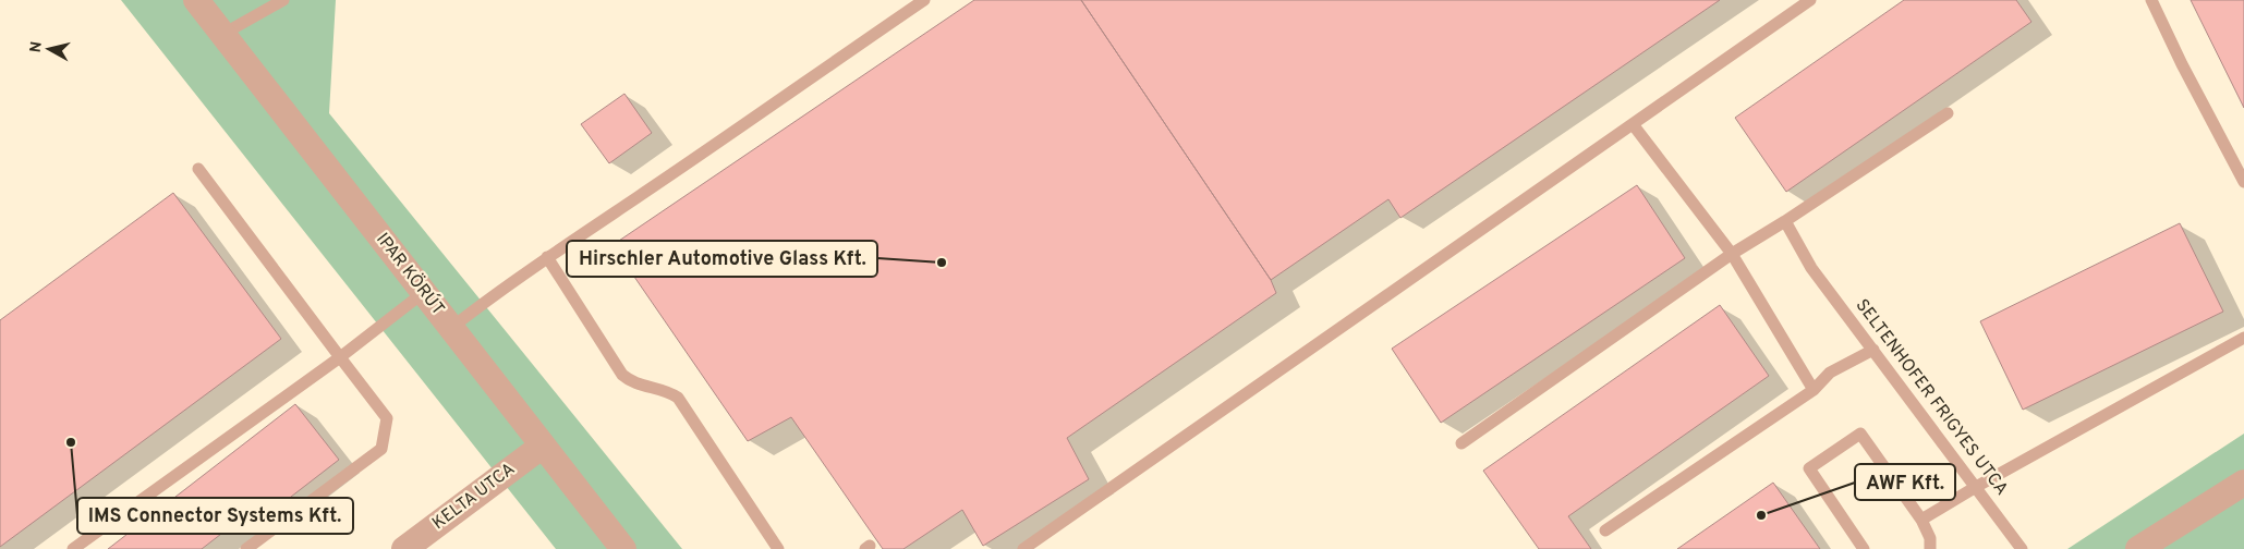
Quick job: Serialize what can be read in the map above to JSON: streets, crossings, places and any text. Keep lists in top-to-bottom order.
{
  "streets": {
    "street": ["IPAR KÖRÚT", "KELTA UTCA"],
    "lane": ["SELTENHOFER FRIGYES UTCA"]
  },
  "crossings": [
    ["IPAR KÖRÚT", "KELTA UTCA"]
  ],
  "places": ["Hirschler Automotive Glass Kft.", "IMS Connector Systems Kft.", "AWF Kft."],
  "north": "left"
}
